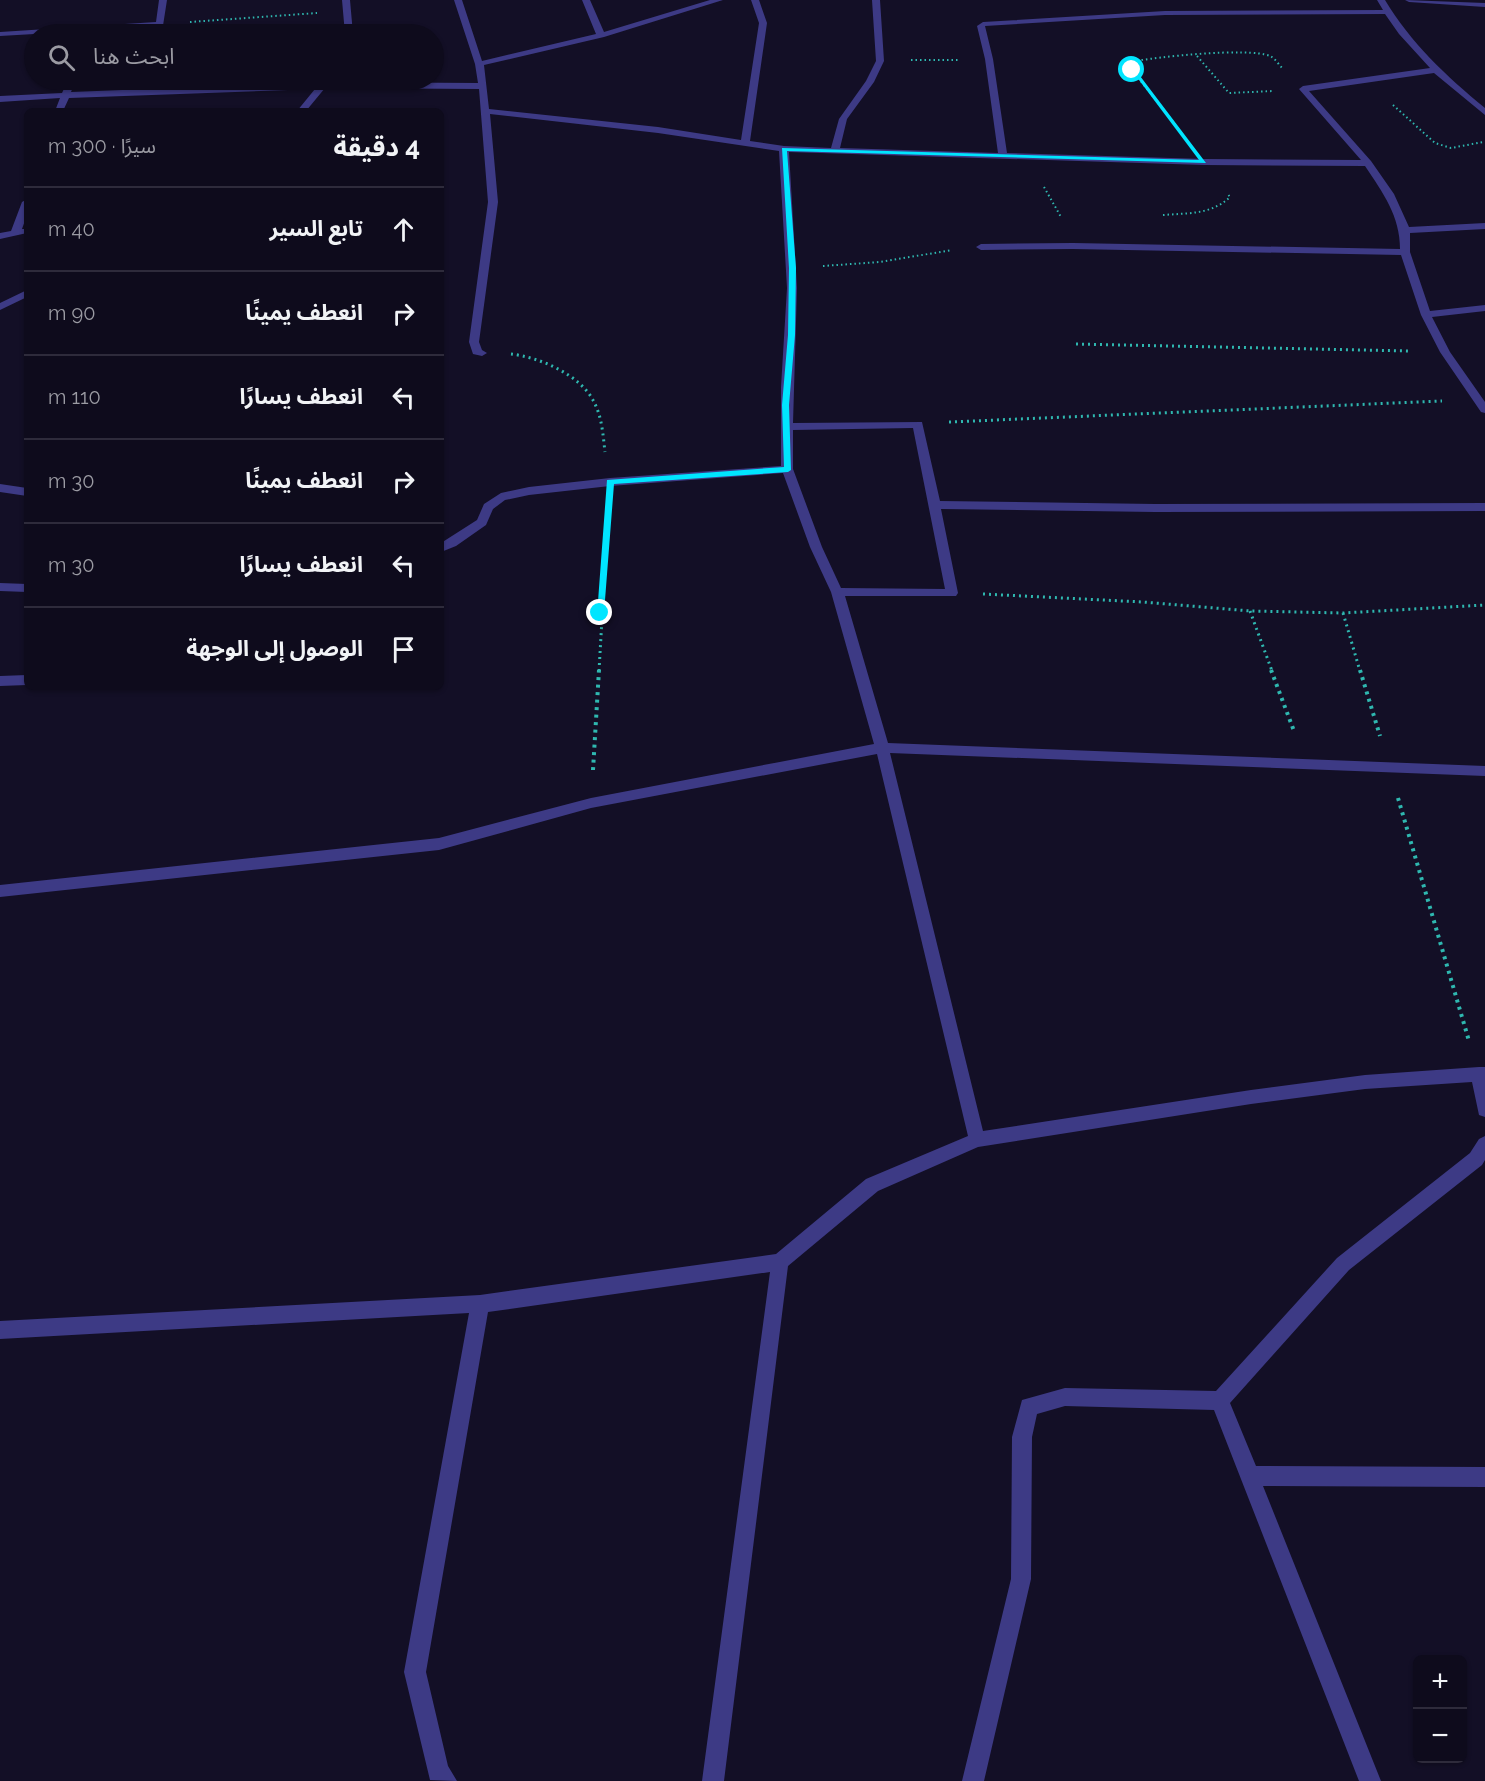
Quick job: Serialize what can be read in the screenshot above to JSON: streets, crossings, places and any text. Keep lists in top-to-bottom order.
{
  "page": {
    "search": "ابحث هنا",
    "heading": ["4 دقيقة", "سيرًا · 300 m"],
    "list": [
      ["تابع السير", "40 m"],
      ["انعطف يمينًا", "90 m"],
      ["انعطف يسارًا", "110 m"],
      ["انعطف يمينًا", "30 m"],
      ["انعطف يسارًا", "30 m"],
      "الوصول إلى الوجهة"
    ],
    "map_buttons": ["+", "−"]
  }
}
